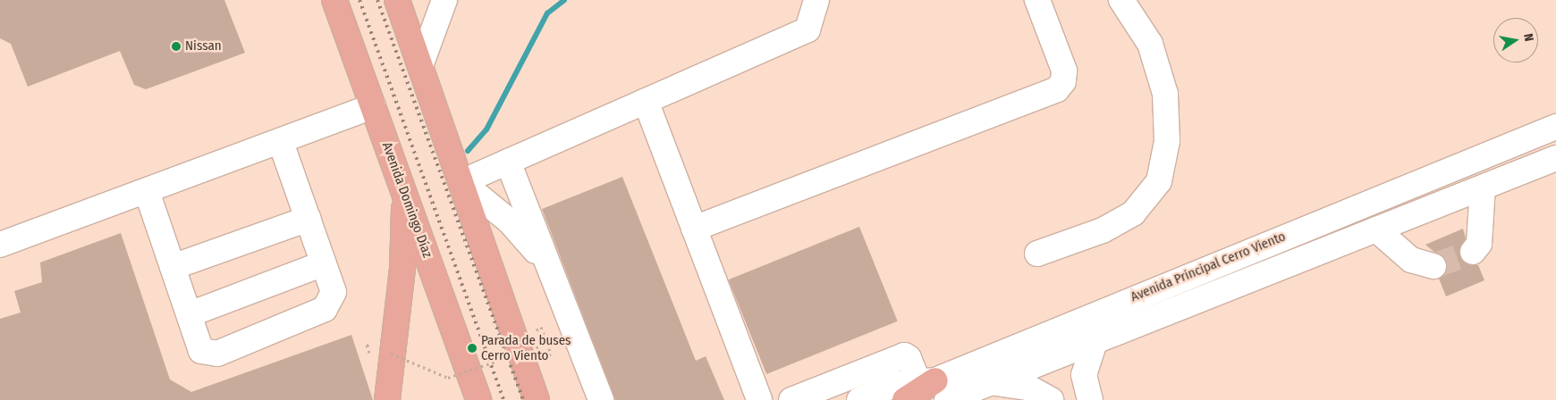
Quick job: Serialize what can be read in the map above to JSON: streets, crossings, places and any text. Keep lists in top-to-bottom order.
{
  "streets": {
    "main road": ["Avenida Domingo Díaz"],
    "street": ["Avenida Principal Cerro Viento"]
  },
  "places": ["Nissan", "Parada de buses Cerro Viento"],
  "north": "right"
}
